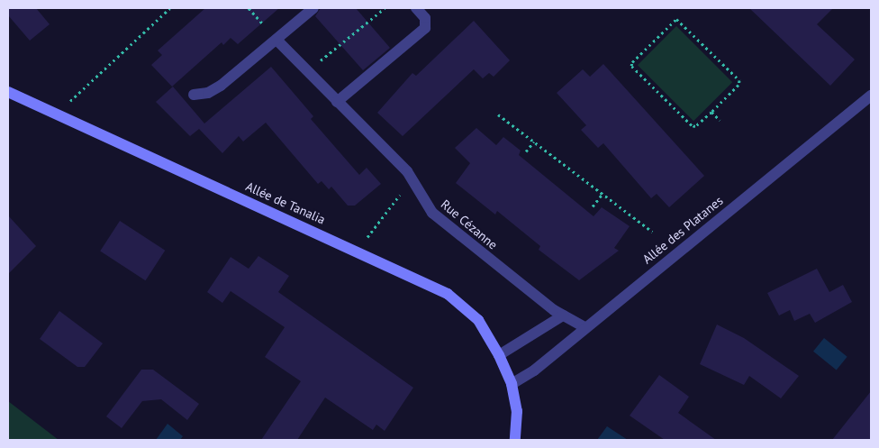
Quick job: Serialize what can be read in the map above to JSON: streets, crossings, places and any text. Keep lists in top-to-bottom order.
{
  "streets": {
    "street": ["Allée de Tanalia", "Rue Cézanne", "Allée des Platanes"]
  },
  "crossings": [
    ["Allée de Tanalia", "Allée des Platanes"],
    ["Rue Cézanne", "Allée des Platanes"]
  ]
}
